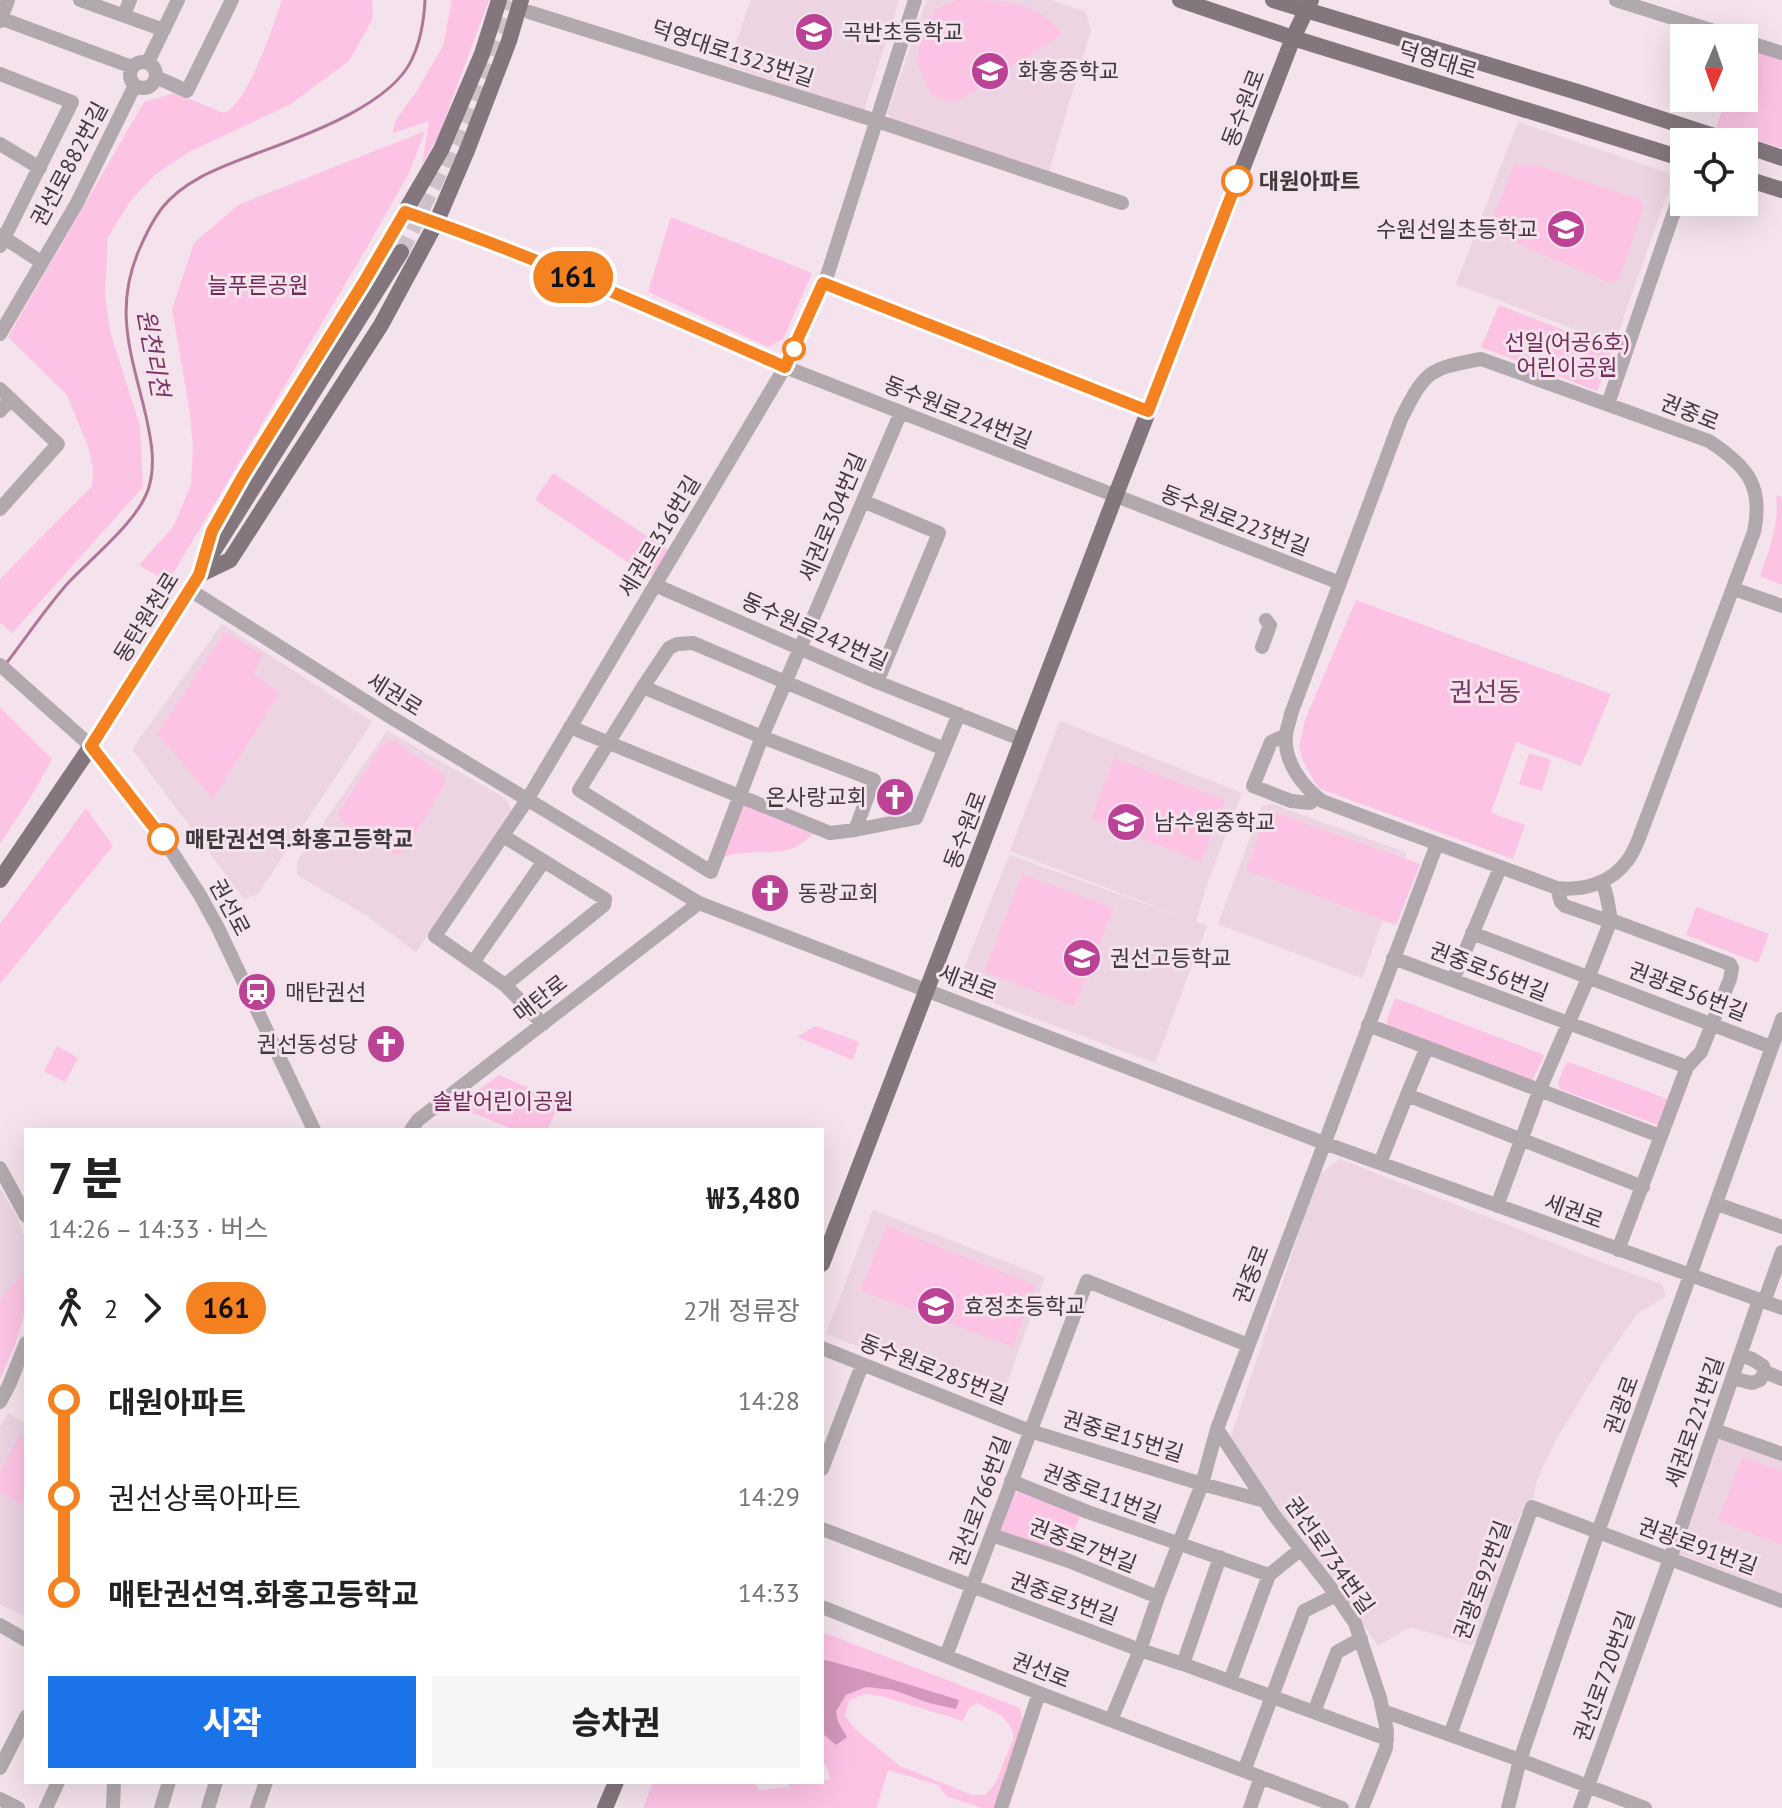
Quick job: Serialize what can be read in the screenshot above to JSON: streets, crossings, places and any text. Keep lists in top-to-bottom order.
{
  "streets": {
    "main road": ["덕영대로", "동수원로", "동탄원천로"],
    "street": [
      "덕영대로1323번길",
      "권선로882번길",
      "동수원로224번길",
      "권중로",
      "세권로304번길",
      "동수원로223번길",
      "세권로316번길",
      "동수원로242번길",
      "세권로",
      "권선로",
      "권중로56번길",
      "권광로56번길",
      "매탄로",
      "동수원로285번길",
      "권광로",
      "세권로221번길",
      "권중로15번길",
      "권중로11번길",
      "권선로766번길",
      "권중로7번길",
      "권광로91번길",
      "권선로734번길",
      "권광로92번길",
      "권중로3번길",
      "권선로720번길"
    ]
  },
  "crossings": [
    ["덕영대로", "동수원로"],
    ["동수원로", "동수원로224번길"],
    ["동수원로", "동수원로223번길"],
    ["동수원로", "동수원로242번길"],
    ["동수원로", "세권로"],
    ["동수원로224번길", "세권로304번길"],
    ["동수원로224번길", "동수원로223번길"],
    ["동수원로224번길", "세권로316번길"],
    ["권중로", "동수원로223번길"],
    ["권중로", "세권로"],
    ["권중로", "권선로"],
    ["권중로", "권중로56번길"],
    ["권중로", "권중로15번길"],
    ["권중로", "권중로11번길"],
    ["권중로", "권선로766번길"],
    ["권중로", "권중로7번길"],
    ["권중로", "권선로734번길"],
    ["권중로", "권중로3번길"],
    ["세권로304번길", "동수원로242번길"],
    ["세권로316번길", "동수원로242번길"],
    ["세권로316번길", "세권로"],
    ["동탄원천로", "세권로"],
    ["동탄원천로", "권선로"],
    ["세권로", "권중로56번길"],
    ["세권로", "매탄로"],
    ["세권로", "권광로"],
    ["세권로", "세권로221번길"],
    ["권선로", "권선로766번길"],
    ["권광로56번길", "권광로"],
    ["동수원로285번길", "권중로15번길"],
    ["동수원로285번길", "권선로766번길"],
    ["권광로", "권광로91번길"],
    ["권광로", "권광로92번길"],
    ["세권로221번길", "권광로91번길"],
    ["세권로221번길", "권선로720번길"],
    ["권중로15번길", "권선로766번길"],
    ["권중로15번길", "권선로734번길"],
    ["권중로11번길", "권선로766번길"],
    ["권선로766번길", "권중로7번길"],
    ["권선로766번길", "권중로3번길"],
    ["권광로91번길", "권광로92번길"],
    ["권광로91번길", "권선로720번길"],
    ["권선로734번길", "권중로3번길"]
  ],
  "districts": ["권선동"],
  "water": ["원천리천"],
  "parks": ["늘푸른공원", "선일(어공6호) 어린이공원", "솔밭어린이공원"],
  "places": {
    "school or university": [
      "곡반초등학교",
      "화홍중학교",
      "수원선일초등학교",
      "남수원중학교",
      "권선고등학교",
      "효정초등학교"
    ],
    "other": ["대원아파트", "매탄권선역.화홍고등학교"],
    "church": ["온사랑교회", "동광교회", "권선동성당"],
    "station": ["매탄권선"]
  },
  "lines": ["bus line 161"],
  "north": "bottom",
  "page": {
    "on_map": "161",
    "heading": ["7 분", "14:26 – 14:33 · 버스", "₩3,480"],
    "legs": ["2", "161", "2개 정류장"],
    "list": [
      {
        "name": "대원아파트",
        "value": "14:28"
      },
      {
        "name": "권선상록아파트",
        "value": "14:29"
      },
      {
        "name": "매탄권선역.화홍고등학교",
        "value": "14:33"
      }
    ],
    "buttons": ["시작", "승차권"]
  }
}
